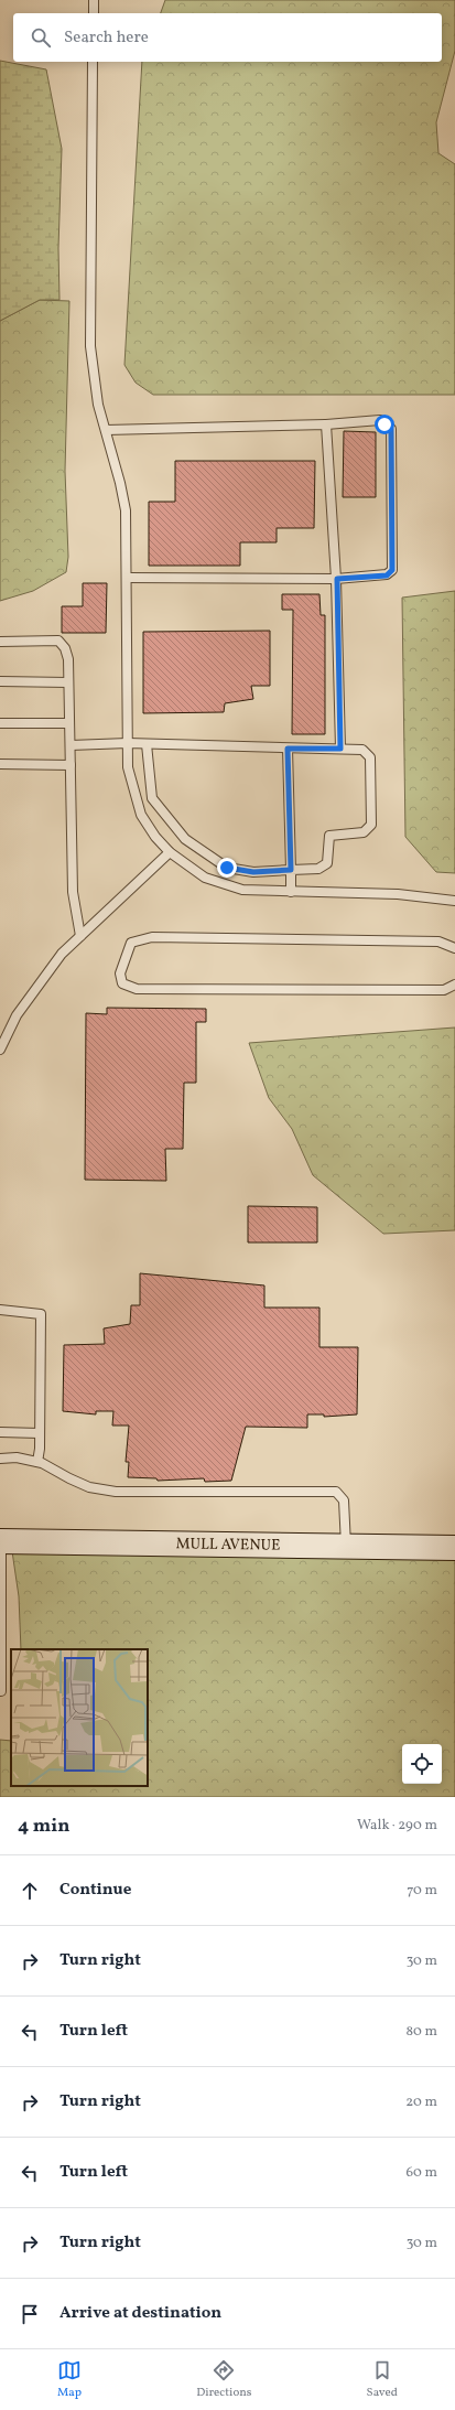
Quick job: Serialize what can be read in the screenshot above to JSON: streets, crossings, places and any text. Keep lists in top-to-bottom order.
{
  "streets": {
    "street": ["MULL AVENUE"]
  },
  "page": {
    "search": "Search here",
    "heading": ["4 min", "Walk · 290 m"],
    "list": [
      ["Continue", "70 m"],
      ["Turn right", "30 m"],
      ["Turn left", "80 m"],
      ["Turn right", "20 m"],
      ["Turn left", "60 m"],
      ["Turn right", "30 m"],
      "Arrive at destination"
    ],
    "nav": ["Map", "Directions", "Saved"]
  }
}
